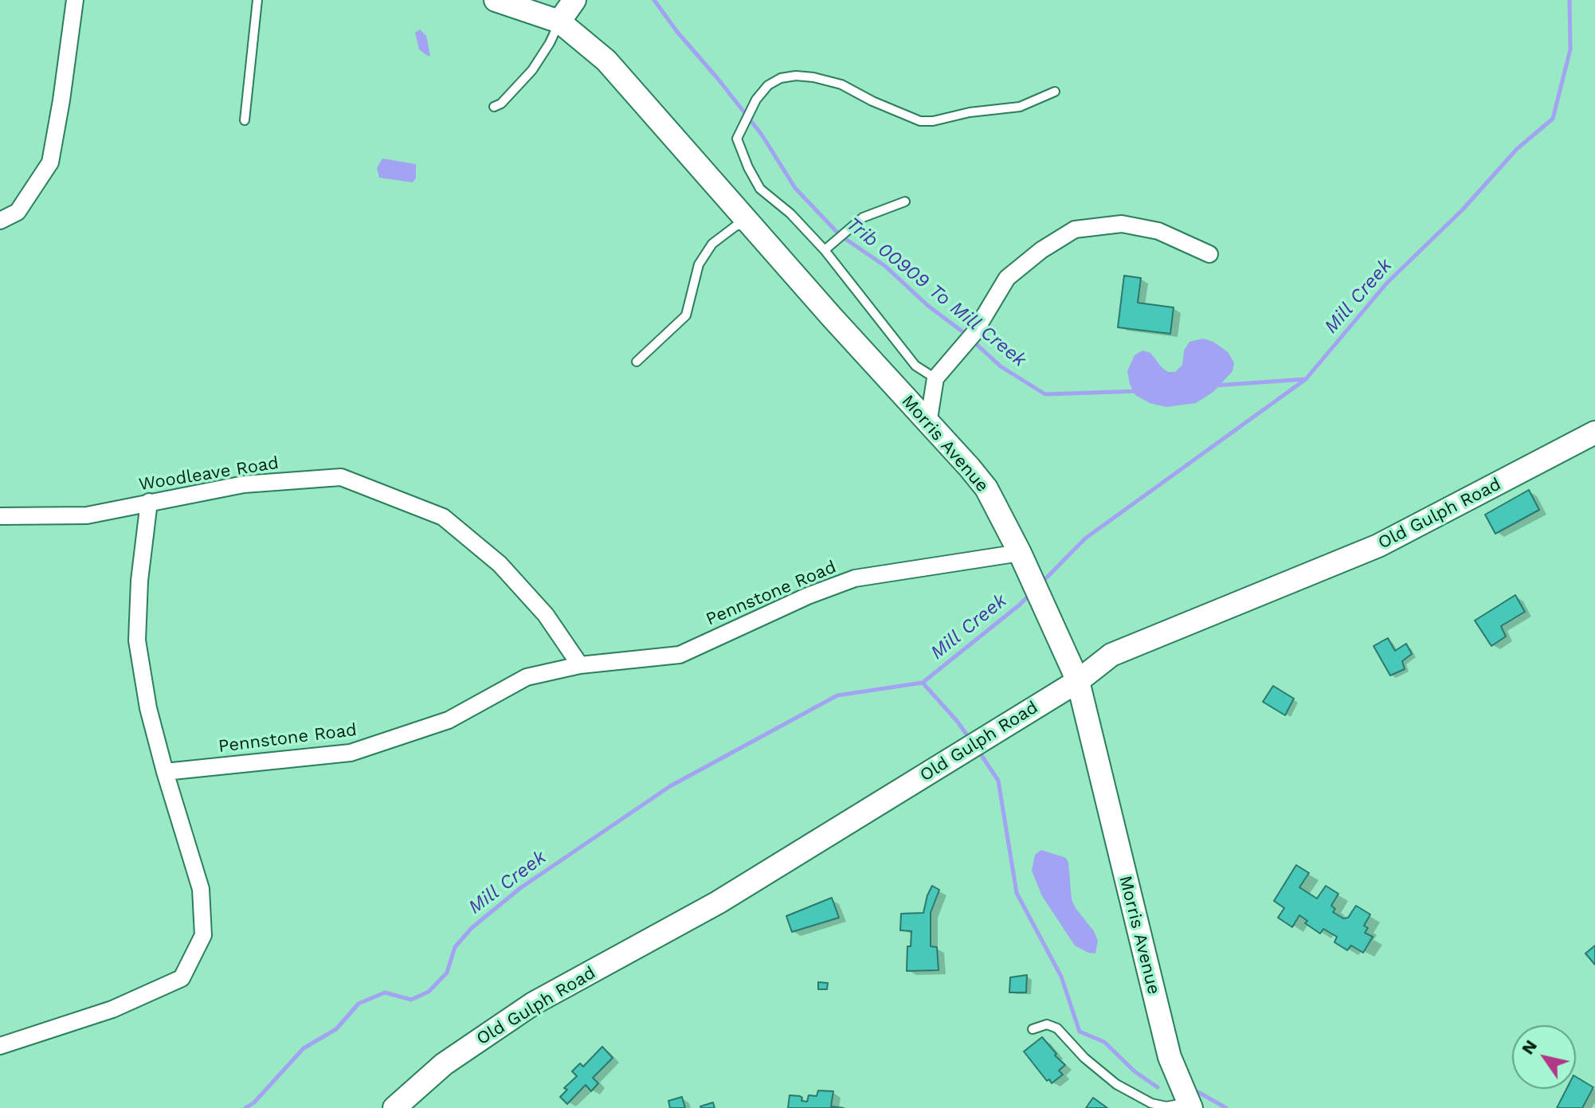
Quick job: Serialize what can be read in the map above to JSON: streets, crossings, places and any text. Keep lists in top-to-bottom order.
{
  "streets": {
    "street": [
      "Morris Avenue",
      "Woodleave Road",
      "Old Gulph Road",
      "Pennstone Road"
    ]
  },
  "crossings": [
    ["Morris Avenue", "Old Gulph Road"],
    ["Morris Avenue", "Pennstone Road"],
    ["Woodleave Road", "Pennstone Road"]
  ],
  "water": ["Trib 00909 To Mill Creek", "Mill Creek"],
  "north": "top left"
}
